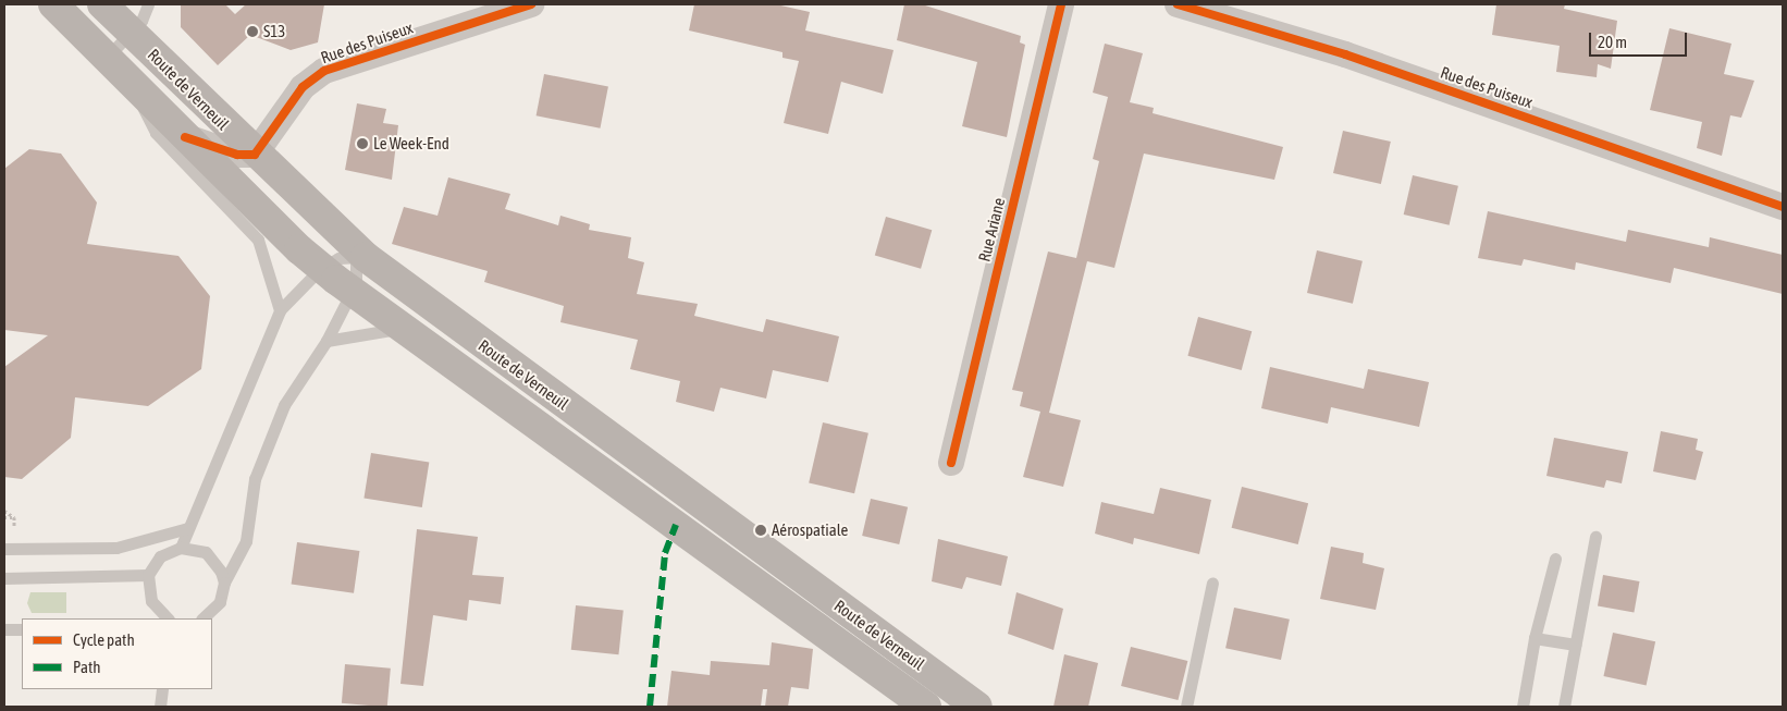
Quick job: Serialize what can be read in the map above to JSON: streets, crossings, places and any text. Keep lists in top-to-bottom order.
{
  "streets": {
    "main road": ["Route de Verneuil"],
    "street": ["Rue des Puiseux", "Rue Ariane"]
  },
  "crossings": [
    ["Rue des Puiseux", "Route de Verneuil"]
  ],
  "places": ["S13", "Le Week-End", "Aérospatiale"],
  "legend": ["Cycle path", "Path"],
  "scale_bar": "20 m"
}
